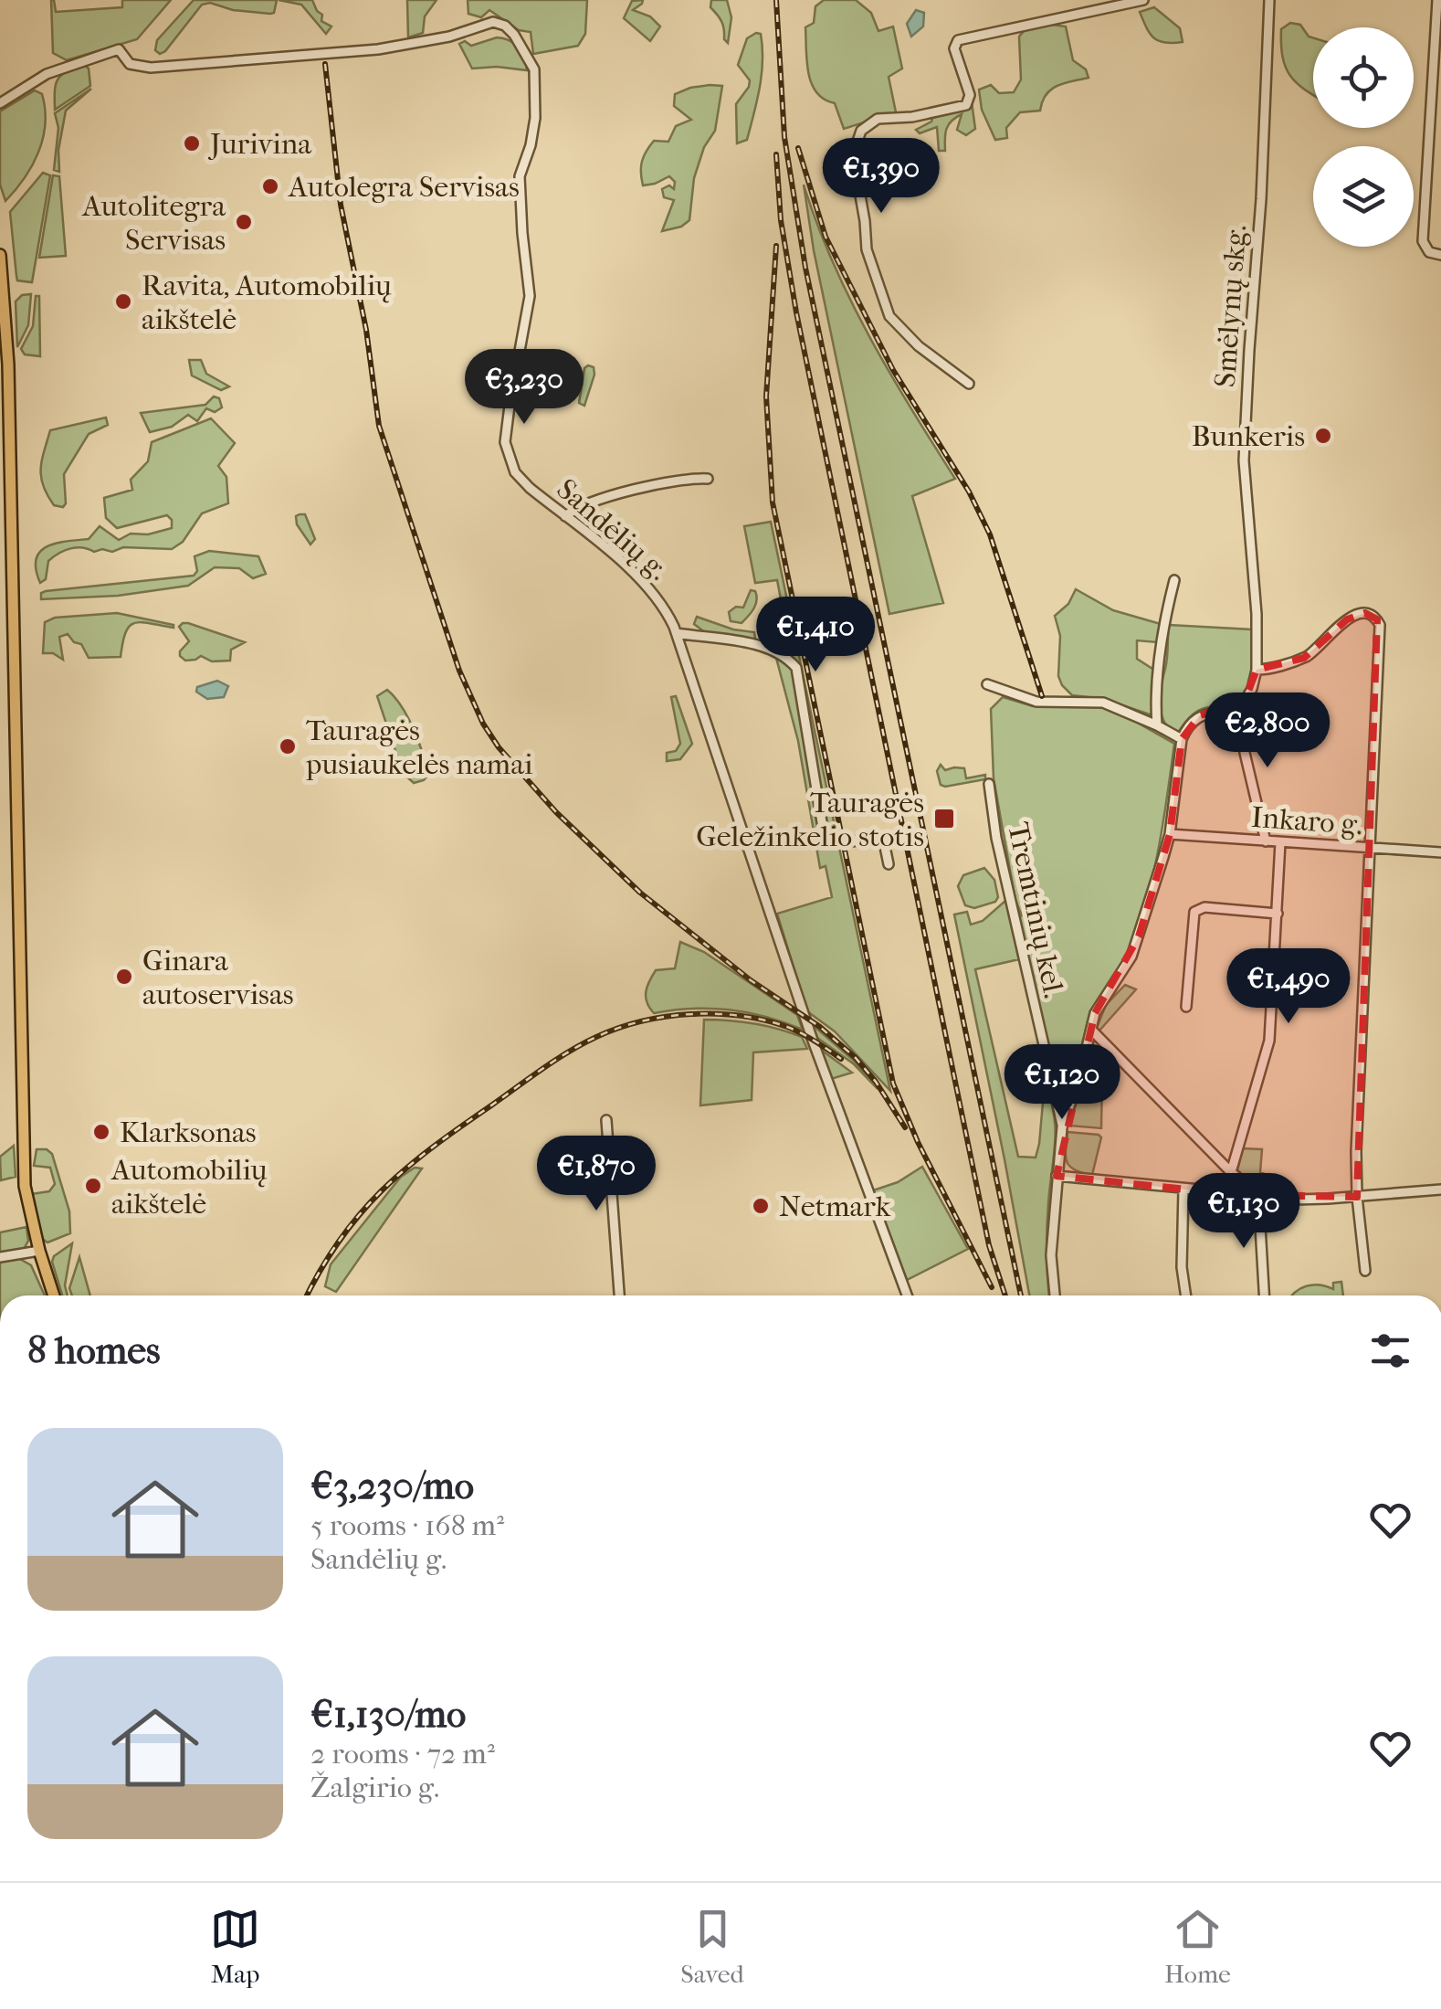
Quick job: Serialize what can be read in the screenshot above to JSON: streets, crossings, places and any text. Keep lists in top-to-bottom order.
{
  "streets": {
    "street": [
      "Smėlynų skg.",
      "Sandėlių g.",
      "Inkaro g.",
      "Tremtinių kel."
    ]
  },
  "crossings": [
    ["Inkaro g.", "Tremtinių kel."]
  ],
  "places": {
    "other": [
      "Jurivina",
      "Autolegra Servisas",
      "Autolitegra Servisas",
      "Ravita, Automobilių aikštelė",
      "Bunkeris",
      "Tauragės pusiaukelės namai",
      "Ginara autoservisas",
      "Klarksonas",
      "Automobilių aikštelė",
      "Netmark"
    ],
    "transit": ["Tauragės Geležinkelio stotis"]
  },
  "page": {
    "price": [
      "€1,390",
      "€3,230",
      "€1,410",
      "€2,800",
      "€1,490",
      "€1,120",
      "€1,870",
      "€1,130"
    ],
    "heading": "8 homes",
    "list": [
      {
        "name": "€3,230/mo",
        "note": "5 rooms · 168 m² · Sandėlių g."
      },
      {
        "name": "€1,130/mo",
        "note": "2 rooms · 72 m² · Žalgirio g."
      }
    ],
    "tabs": ["Map", "Saved", "Home"]
  }
}
